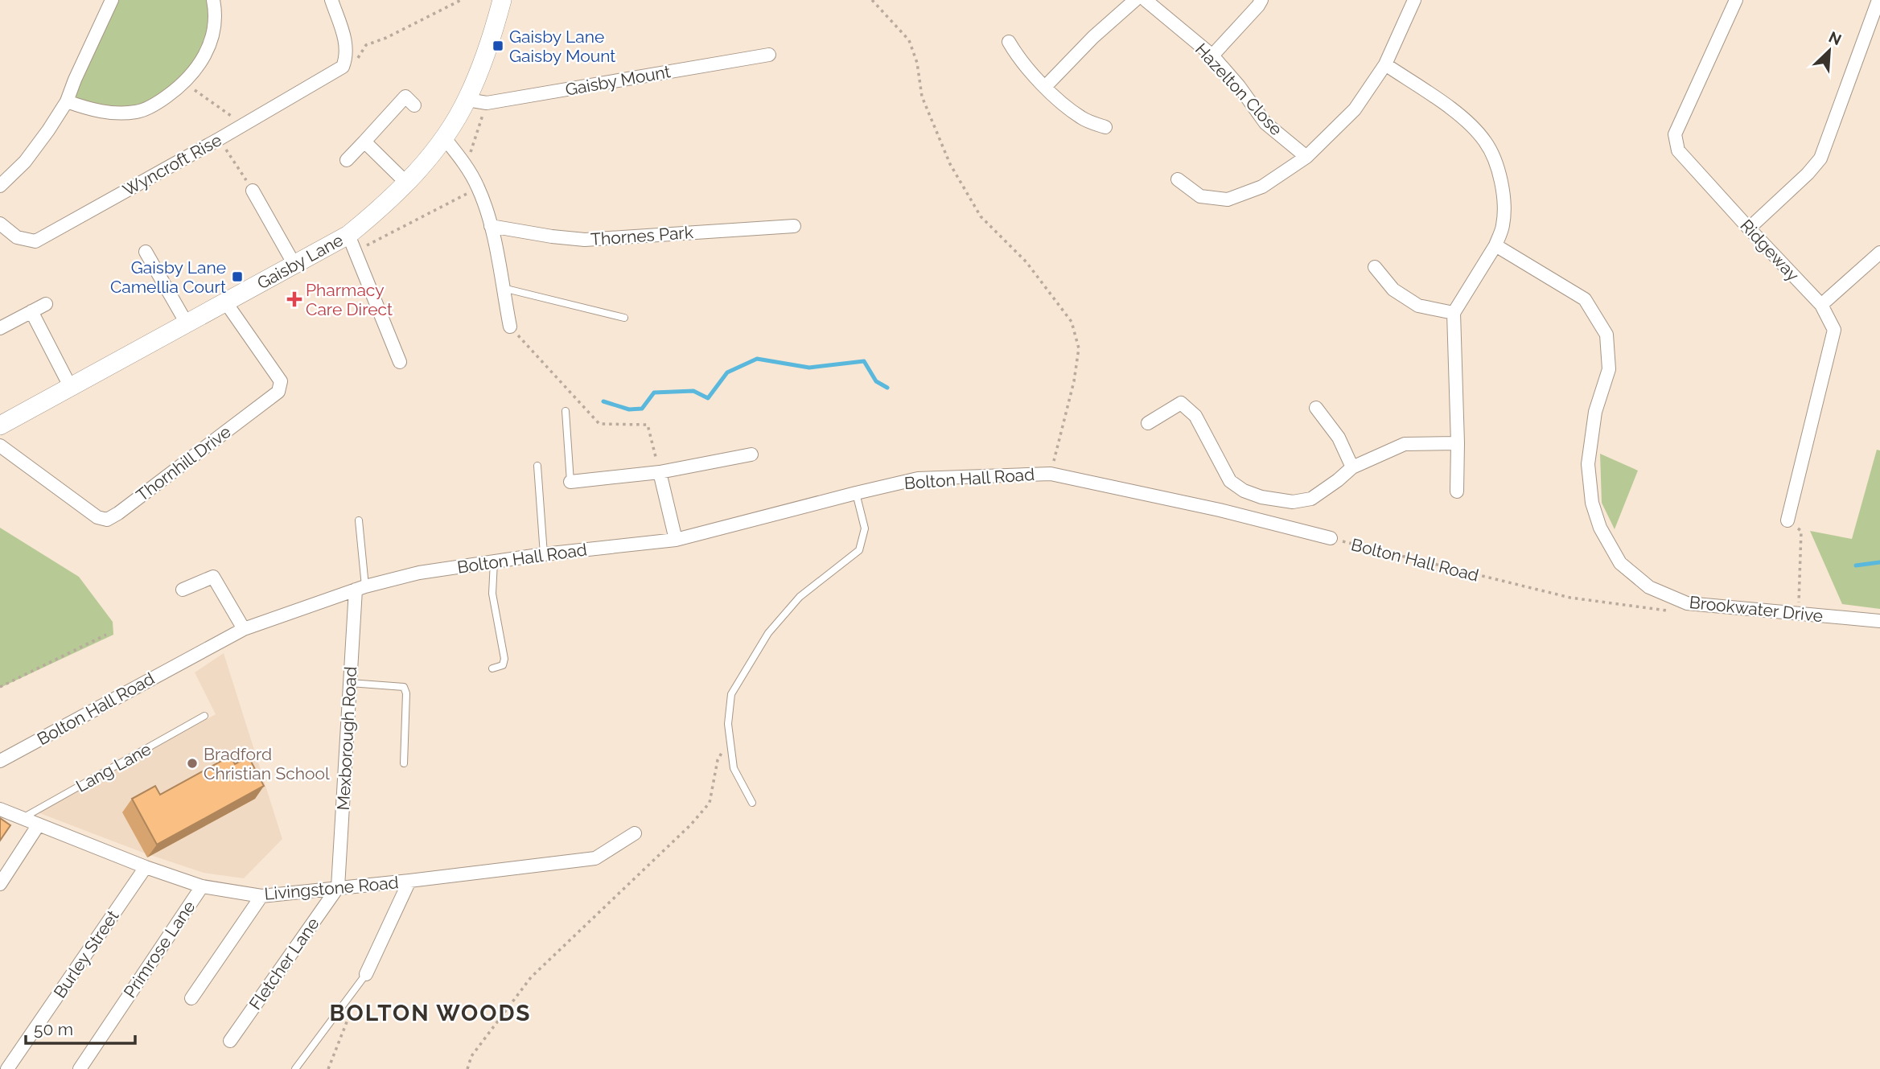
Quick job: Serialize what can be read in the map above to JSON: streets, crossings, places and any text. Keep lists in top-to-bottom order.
{
  "streets": {
    "street": [
      "Gaisby Mount",
      "Hazelton Close",
      "Wyncroft Rise",
      "Thornes Park",
      "Ridgeway",
      "Gaisby Lane",
      "Thornhill Drive",
      "Bolton Hall Road",
      "Brookwater Drive",
      "Mexborough Road",
      "Livingstone Road",
      "Primrose Lane",
      "Burley Street",
      "Fletcher Lane"
    ],
    "lane": ["Lang Lane"]
  },
  "crossings": [
    ["Gaisby Mount", "Gaisby Lane"],
    ["Gaisby Lane", "Thornhill Drive"],
    ["Bolton Hall Road", "Mexborough Road"],
    ["Mexborough Road", "Livingstone Road"],
    ["Mexborough Road", "Fletcher Lane"],
    ["Lang Lane", "Livingstone Road"],
    ["Livingstone Road", "Primrose Lane"],
    ["Livingstone Road", "Burley Street"],
    ["Livingstone Road", "Fletcher Lane"]
  ],
  "districts": ["BOLTON WOODS"],
  "places": {
    "transit": ["Gaisby Lane Gaisby Mount", "Gaisby Lane Camellia Court"],
    "health": ["Pharmacy Care Direct"],
    "other": ["Bradford Christian School"]
  },
  "scale_bar": "50 m",
  "north": "top right"
}
